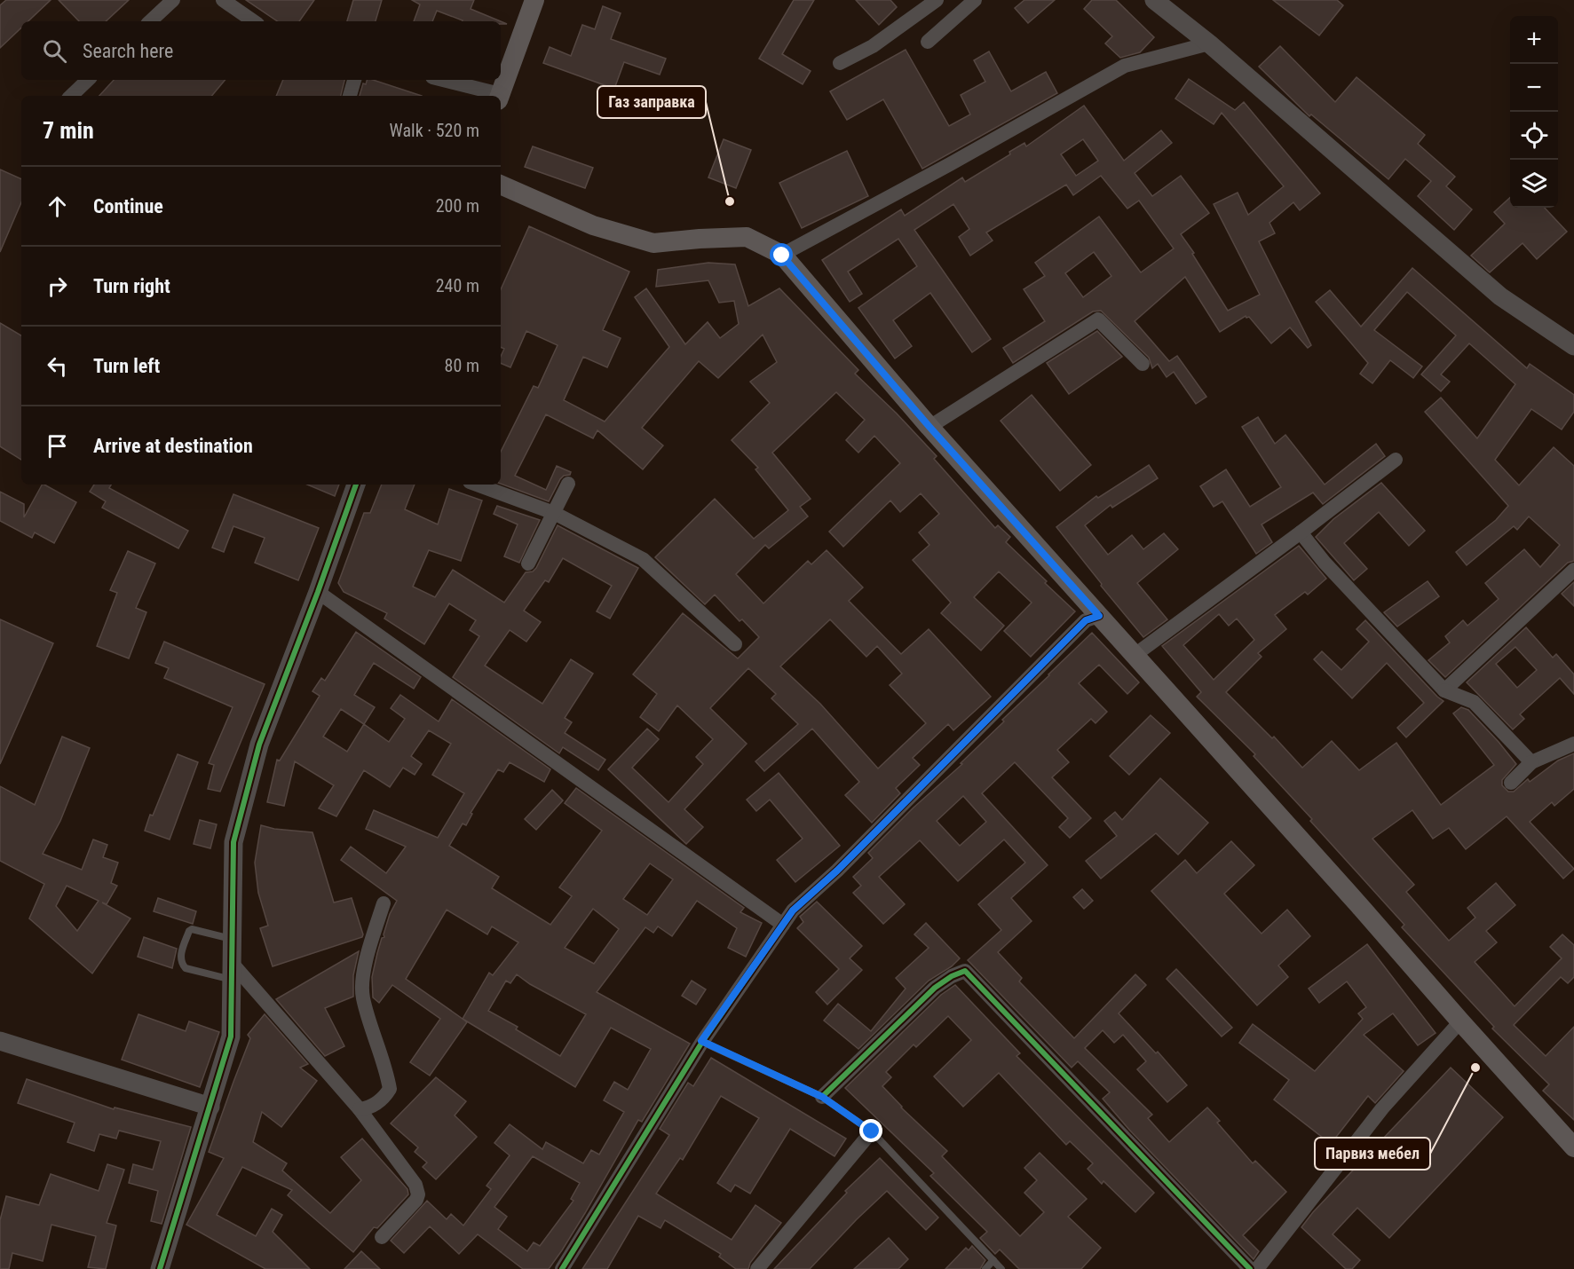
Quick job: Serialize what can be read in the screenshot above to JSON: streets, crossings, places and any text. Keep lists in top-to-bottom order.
{
  "places": ["Газ заправка", "Парвиз мебел"],
  "page": {
    "map_buttons": ["+", "−"],
    "search": "Search here",
    "heading": ["7 min", "Walk · 520 m"],
    "list": [
      ["Continue", "200 m"],
      ["Turn right", "240 m"],
      ["Turn left", "80 m"],
      "Arrive at destination"
    ]
  }
}
